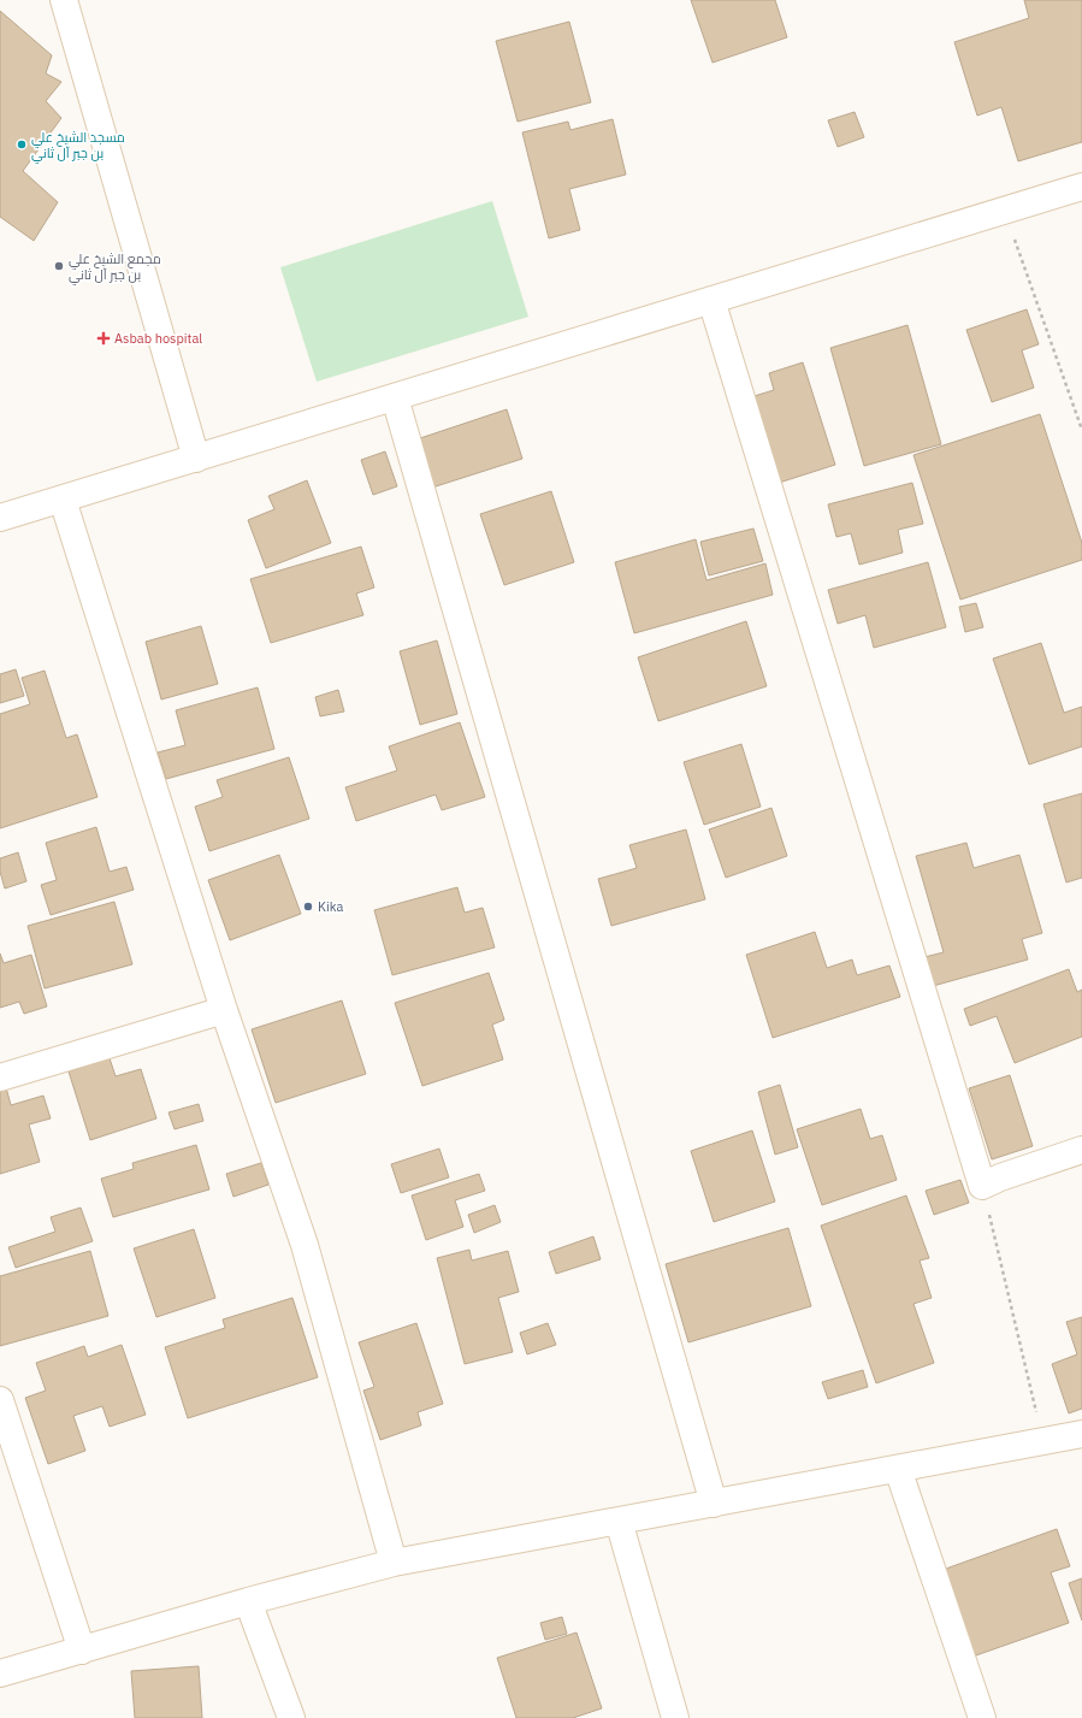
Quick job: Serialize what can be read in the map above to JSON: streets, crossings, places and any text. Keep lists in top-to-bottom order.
{
  "places": {
    "other": ["مسجد الشيخ علي بن جبر آل ثاني", "مجمع الشيخ علي بن جبر آل ثاني", "Kika"],
    "health": ["Asbab hospital"]
  }
}
